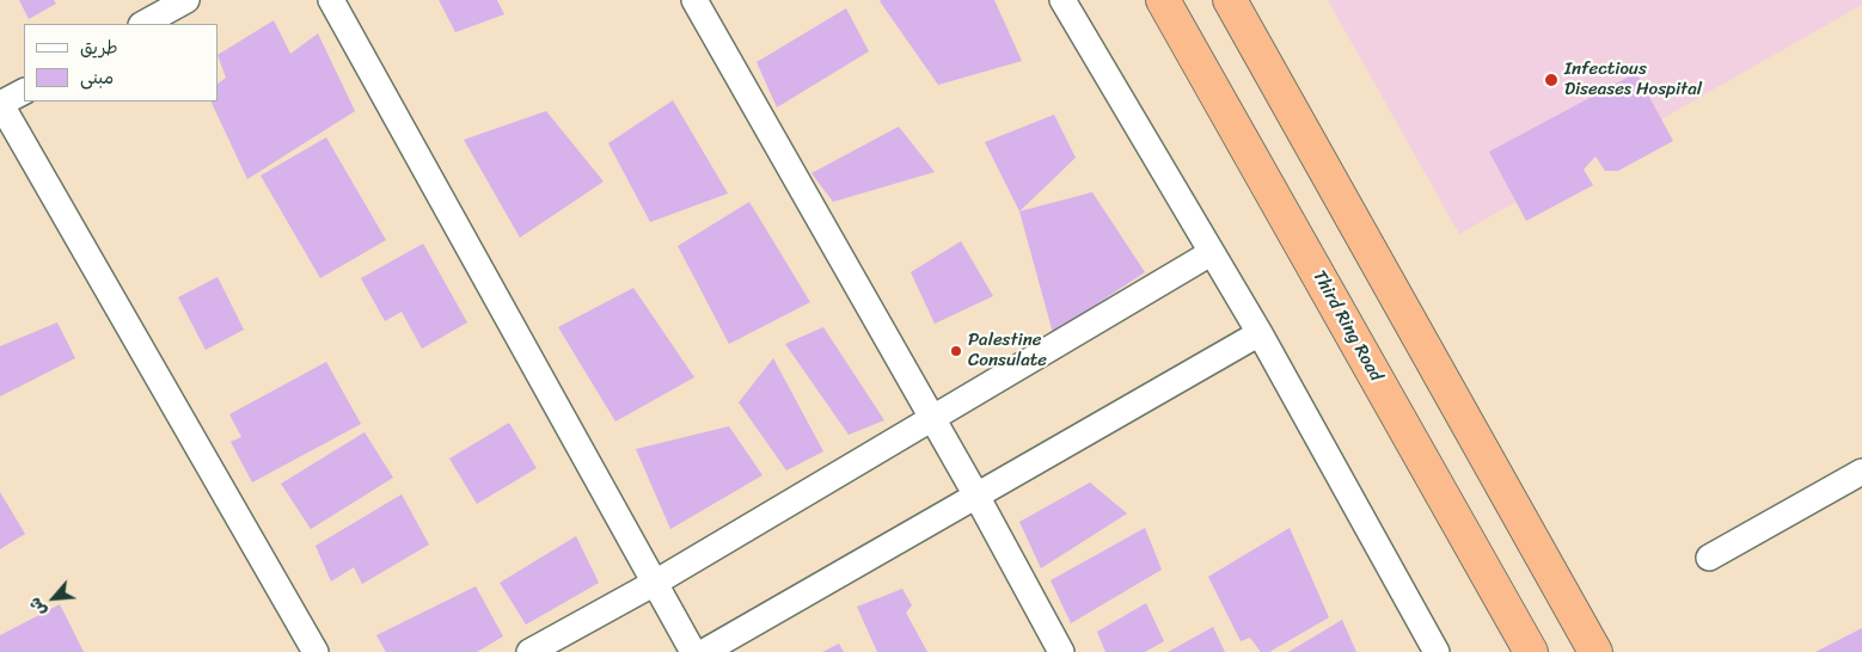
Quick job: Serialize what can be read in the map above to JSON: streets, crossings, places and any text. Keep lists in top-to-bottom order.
{
  "streets": {
    "highway": ["Third Ring Road"]
  },
  "places": ["Infectious Diseases Hospital", "Palestine Consulate"],
  "legend": ["طريق", "مبنى"],
  "north": "bottom left"
}
